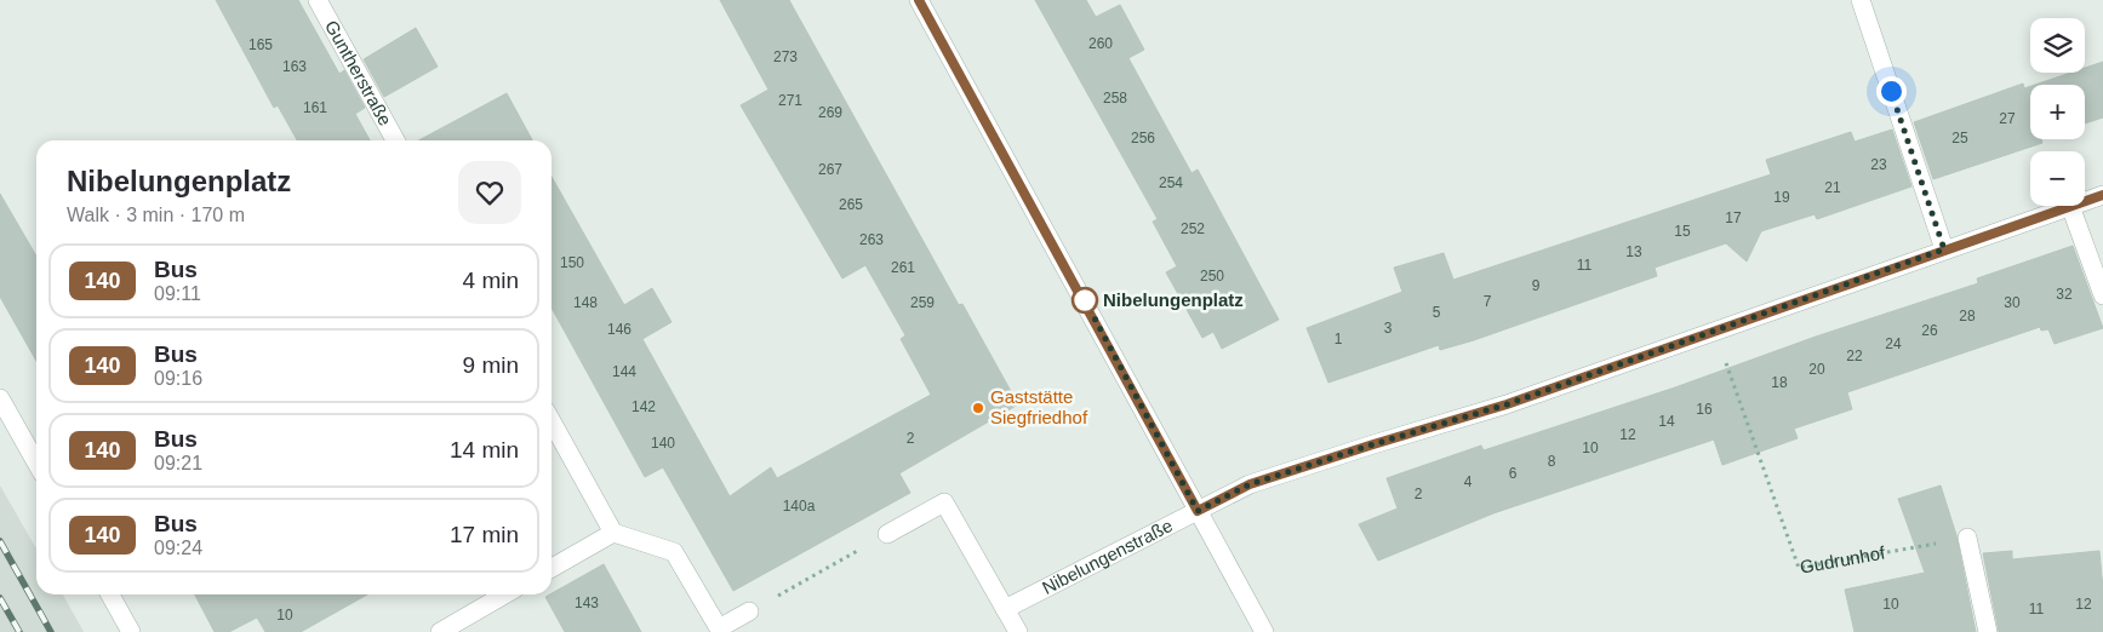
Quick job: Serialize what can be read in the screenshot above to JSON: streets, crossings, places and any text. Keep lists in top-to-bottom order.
{
  "streets": {
    "street": ["Guntherstraße", "Nibelungenstraße"],
    "path": ["Gudrunhof"]
  },
  "crossings": [
    ["Gudrunhof", "Nibelungenstraße"]
  ],
  "places": ["Nibelungenplatz", "Gaststätte Siegfriedhof"],
  "lines": ["bus line 140"],
  "house_numbers": [
    "260",
    "165",
    "273",
    "163",
    "258",
    "271",
    "161",
    "269",
    "27",
    "256",
    "25",
    "23",
    "267",
    "254",
    "21",
    "19",
    "265",
    "17",
    "252",
    "15",
    "263",
    "13",
    "150",
    "11",
    "261",
    "250",
    "9",
    "32",
    "7",
    "148",
    "259",
    "30",
    "5",
    "28",
    "3",
    "146",
    "26",
    "1",
    "24",
    "22",
    "20",
    "144",
    "18",
    "142",
    "16",
    "14",
    "12",
    "2",
    "140",
    "10",
    "8",
    "6",
    "4",
    "2",
    "140a",
    "143",
    "10",
    "12",
    "11",
    "10"
  ],
  "page": {
    "map_buttons": ["+", "−"],
    "heading": ["Nibelungenplatz", "Walk · 3 min · 170 m"],
    "list": [
      {
        "mark": "140",
        "name": "Bus",
        "note": "09:11",
        "value": "4 min"
      },
      {
        "mark": "140",
        "name": "Bus",
        "note": "09:16",
        "value": "9 min"
      },
      {
        "mark": "140",
        "name": "Bus",
        "note": "09:21",
        "value": "14 min"
      },
      {
        "mark": "140",
        "name": "Bus",
        "note": "09:24",
        "value": "17 min"
      }
    ]
  }
}
